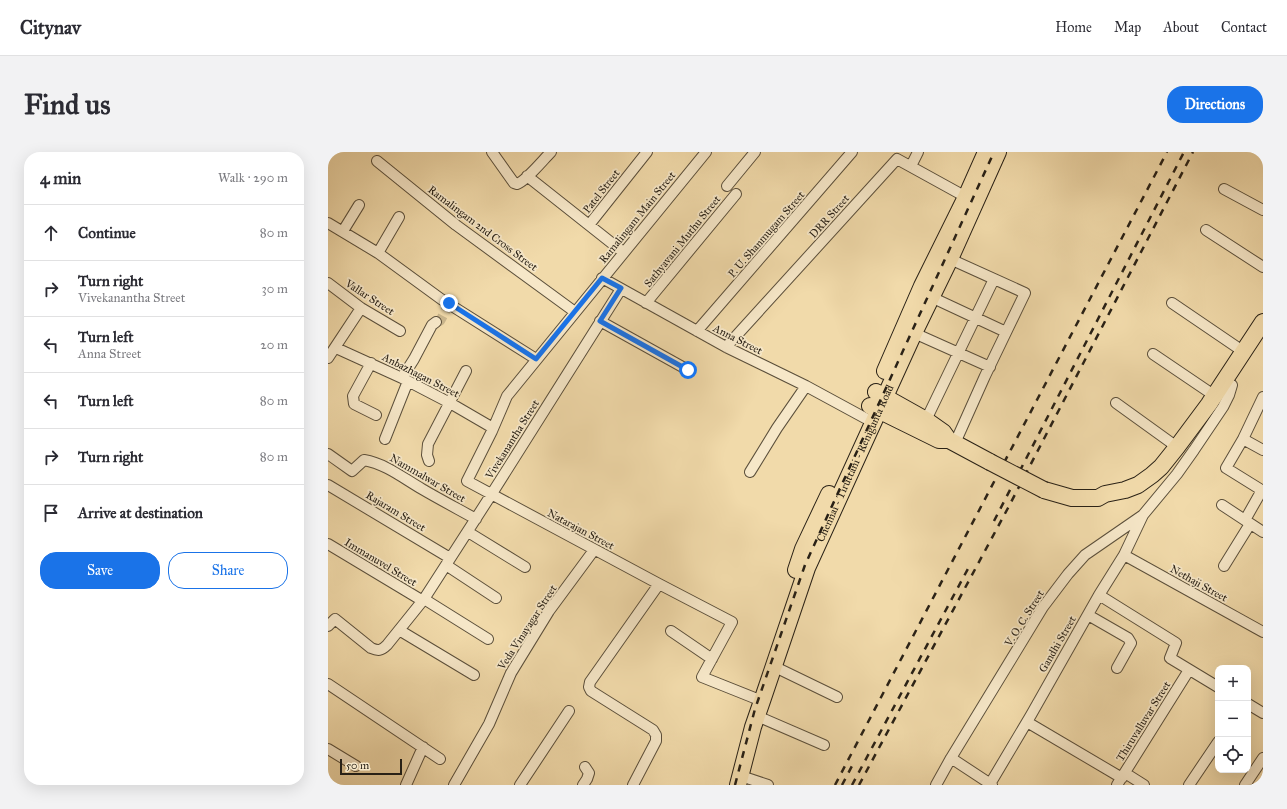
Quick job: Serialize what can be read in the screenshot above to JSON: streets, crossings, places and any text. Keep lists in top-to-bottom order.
{
  "streets": {
    "main road": ["Chennai - Tiruttani - Renigunta Road"],
    "street": [
      "Patel Street",
      "DRR Street",
      "Ramalingam Main Street",
      "Ramalingam 2nd Cross Street",
      "P. U. Shanmugam Street",
      "Sathyavani Muthu Street",
      "Vallar Street",
      "Anna Street",
      "Anbazhagan Street",
      "Vivekanantha Street",
      "Nammalwar Street",
      "Rajaram Street",
      "Natarajan Street",
      "Immanuvel Street",
      "Nethaji Street",
      "V. O. C. Street",
      "Veda Vinayagar Street",
      "Gandhi Street",
      "Thiruvalluvar Street"
    ]
  },
  "crossings": [
    ["DRR Street", "Anna Street"],
    ["DRR Street", "Chennai - Tiruttani - Renigunta Road"],
    ["Ramalingam Main Street", "Ramalingam 2nd Cross Street"],
    ["Ramalingam Main Street", "Anna Street"],
    ["Ramalingam Main Street", "Anbazhagan Street"],
    ["Ramalingam Main Street", "Vivekanantha Street"],
    ["Ramalingam Main Street", "Natarajan Street"],
    ["P. U. Shanmugam Street", "Anna Street"],
    ["Sathyavani Muthu Street", "Anna Street"],
    ["Anna Street", "Vivekanantha Street"],
    ["Anna Street", "Chennai - Tiruttani - Renigunta Road"],
    ["Vivekanantha Street", "Nammalwar Street"],
    ["Vivekanantha Street", "Rajaram Street"],
    ["Vivekanantha Street", "Natarajan Street"],
    ["Vivekanantha Street", "Immanuvel Street"],
    ["Natarajan Street", "Veda Vinayagar Street"],
    ["Nethaji Street", "Gandhi Street"],
    ["V. O. C. Street", "Gandhi Street"]
  ],
  "scale_bar": "50 m",
  "page": {
    "header": "Citynav",
    "nav": [
      "Home",
      "Map",
      "About",
      "Contact"
    ],
    "buttons": [
      "Directions",
      ["Save", "Share"]
    ],
    "title": "Find us",
    "heading": ["4 min", "Walk · 290 m"],
    "list": [
      ["Continue", "80 m"],
      ["Turn right", "Vivekanantha Street", "30 m"],
      ["Turn left", "Anna Street", "20 m"],
      ["Turn left", "80 m"],
      ["Turn right", "80 m"],
      "Arrive at destination"
    ],
    "map_buttons": ["+", "−"],
    "scale": "50 m"
  }
}
